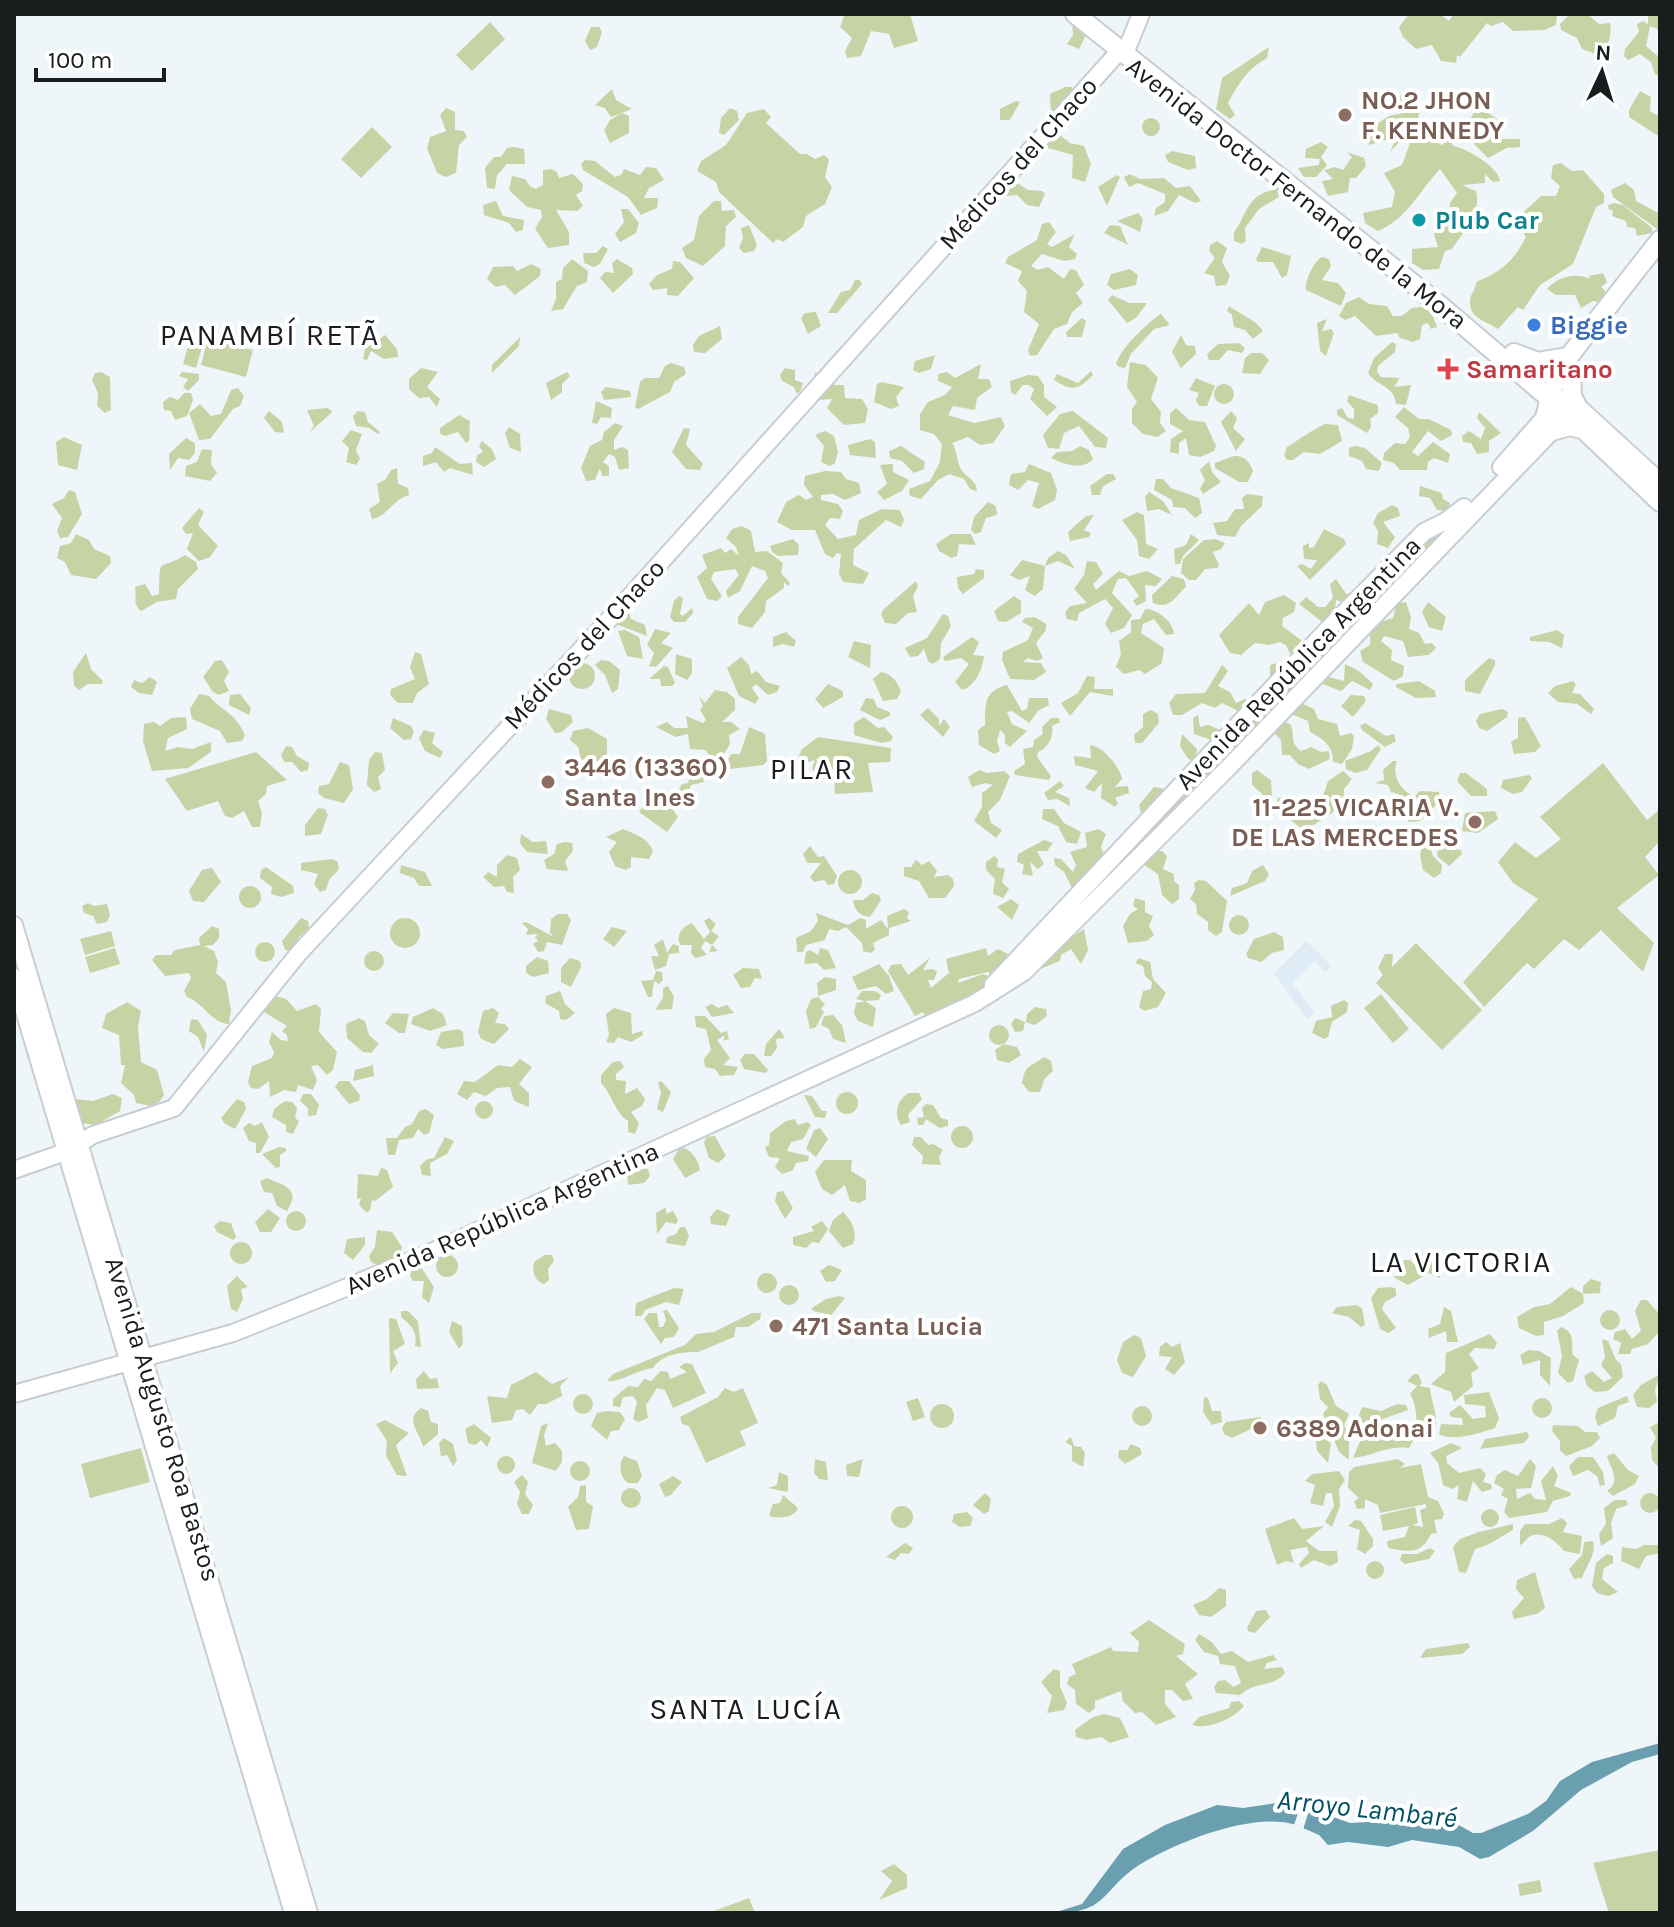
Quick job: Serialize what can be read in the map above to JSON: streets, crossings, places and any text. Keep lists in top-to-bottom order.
{
  "streets": {
    "highway": ["Avenida Doctor Fernando de la Mora", "Avenida República Argentina"],
    "main road": ["Médicos del Chaco", "Avenida Augusto Roa Bastos"]
  },
  "crossings": [
    ["Médicos del Chaco", "Avenida Doctor Fernando de la Mora"],
    ["Avenida Doctor Fernando de la Mora", "Avenida República Argentina"],
    ["Avenida República Argentina", "Avenida Augusto Roa Bastos"]
  ],
  "districts": [
    "PANAMBÍ RETÃ",
    "PILAR",
    "LA VICTORIA",
    "SANTA LUCÍA"
  ],
  "water": ["Arroyo Lambaré"],
  "places": {
    "other": [
      "NO.2 JHON F. KENNEDY",
      "Plub Car",
      "Biggie",
      "3446 (13360) Santa Ines",
      "11-225 VICARIA V. DE LAS MERCEDES",
      "471 Santa Lucia",
      "6389 Adonai"
    ],
    "health": ["Samaritano"]
  },
  "scale_bar": "100 m",
  "north": "top"
}
